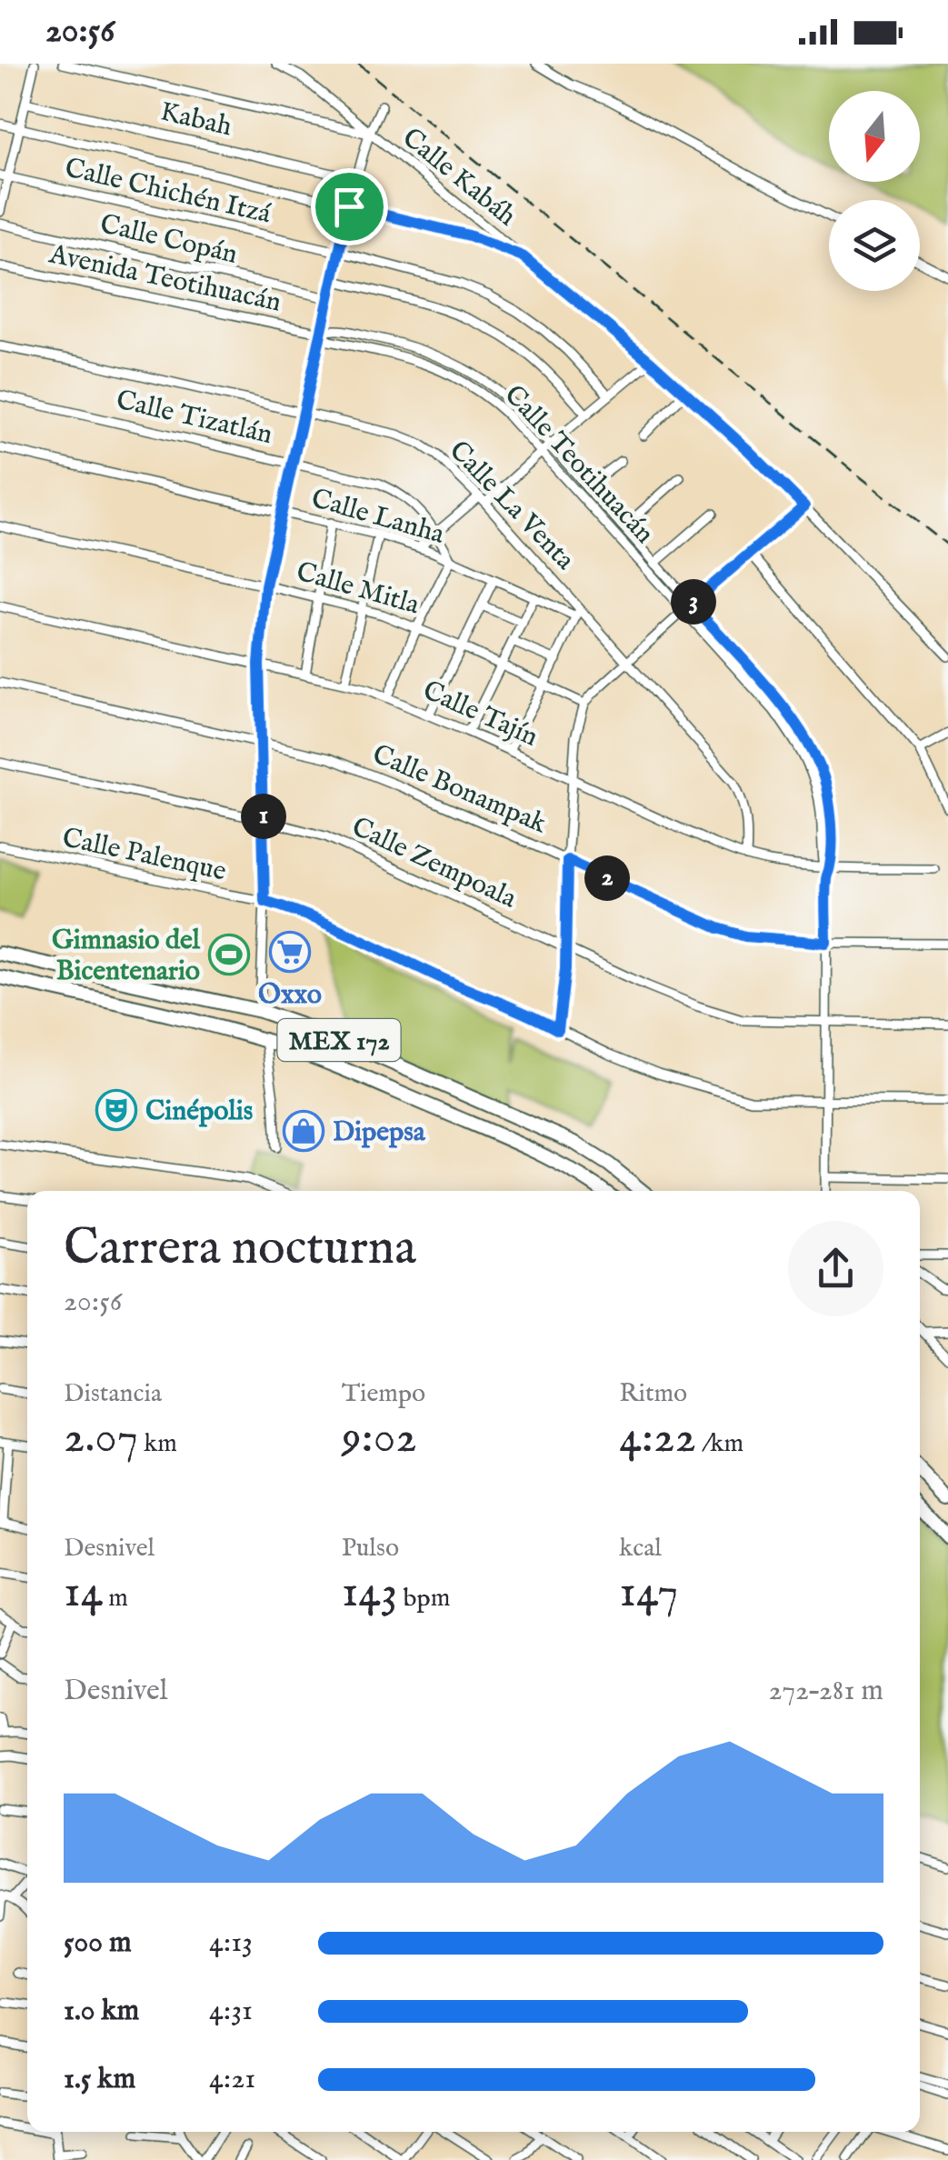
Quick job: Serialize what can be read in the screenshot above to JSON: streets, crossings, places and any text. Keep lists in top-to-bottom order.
{
  "streets": {
    "main road": ["MEX 172"],
    "street": [
      "Kabah",
      "Calle Kabáh",
      "Calle Chichén Itzá",
      "Calle Copán",
      "Avenida Teotihuacán",
      "Calle Tizatlán",
      "Calle Teotihuacán",
      "Calle La Venta",
      "Calle Lanha",
      "Calle Mitla",
      "Calle Tajín",
      "Calle Bonampak",
      "Calle Palenque",
      "Calle Zempoala"
    ]
  },
  "crossings": [
    ["Avenida Teotihuacán", "Calle Teotihuacán"],
    ["Calle Tizatlán", "Calle Lanha"],
    ["Calle Teotihuacán", "Calle Tajín"],
    ["Calle Teotihuacán", "Calle Bonampak"],
    ["Calle Teotihuacán", "Calle Palenque"],
    ["Calle Teotihuacán", "Calle Zempoala"],
    ["Calle La Venta", "Calle Lanha"],
    ["Calle La Venta", "Calle Tajín"]
  ],
  "places": {
    "supermarket": ["Oxxo"],
    "sports": ["Gimnasio del Bicentenario"],
    "theatre": ["Cinépolis"],
    "shop": ["Dipepsa"]
  },
  "north": "bottom",
  "page": {
    "status": "20:56",
    "pins": ["3", "1", "2"],
    "heading": ["Carrera nocturna", "20:56"],
    "stats": [
      ["Distancia", "2.07 km"],
      ["Tiempo", "9:02"],
      ["Ritmo", "4:22 /km"],
      ["Desnivel", "14 m"],
      ["Pulso", "143 bpm"],
      ["kcal", "147"]
    ],
    "chart": ["Desnivel", "272–281 m"],
    "list": [
      {
        "name": "500 m",
        "note": "4:13"
      },
      {
        "name": "1.0 km",
        "note": "4:31"
      },
      {
        "name": "1.5 km",
        "note": "4:21"
      }
    ]
  }
}
